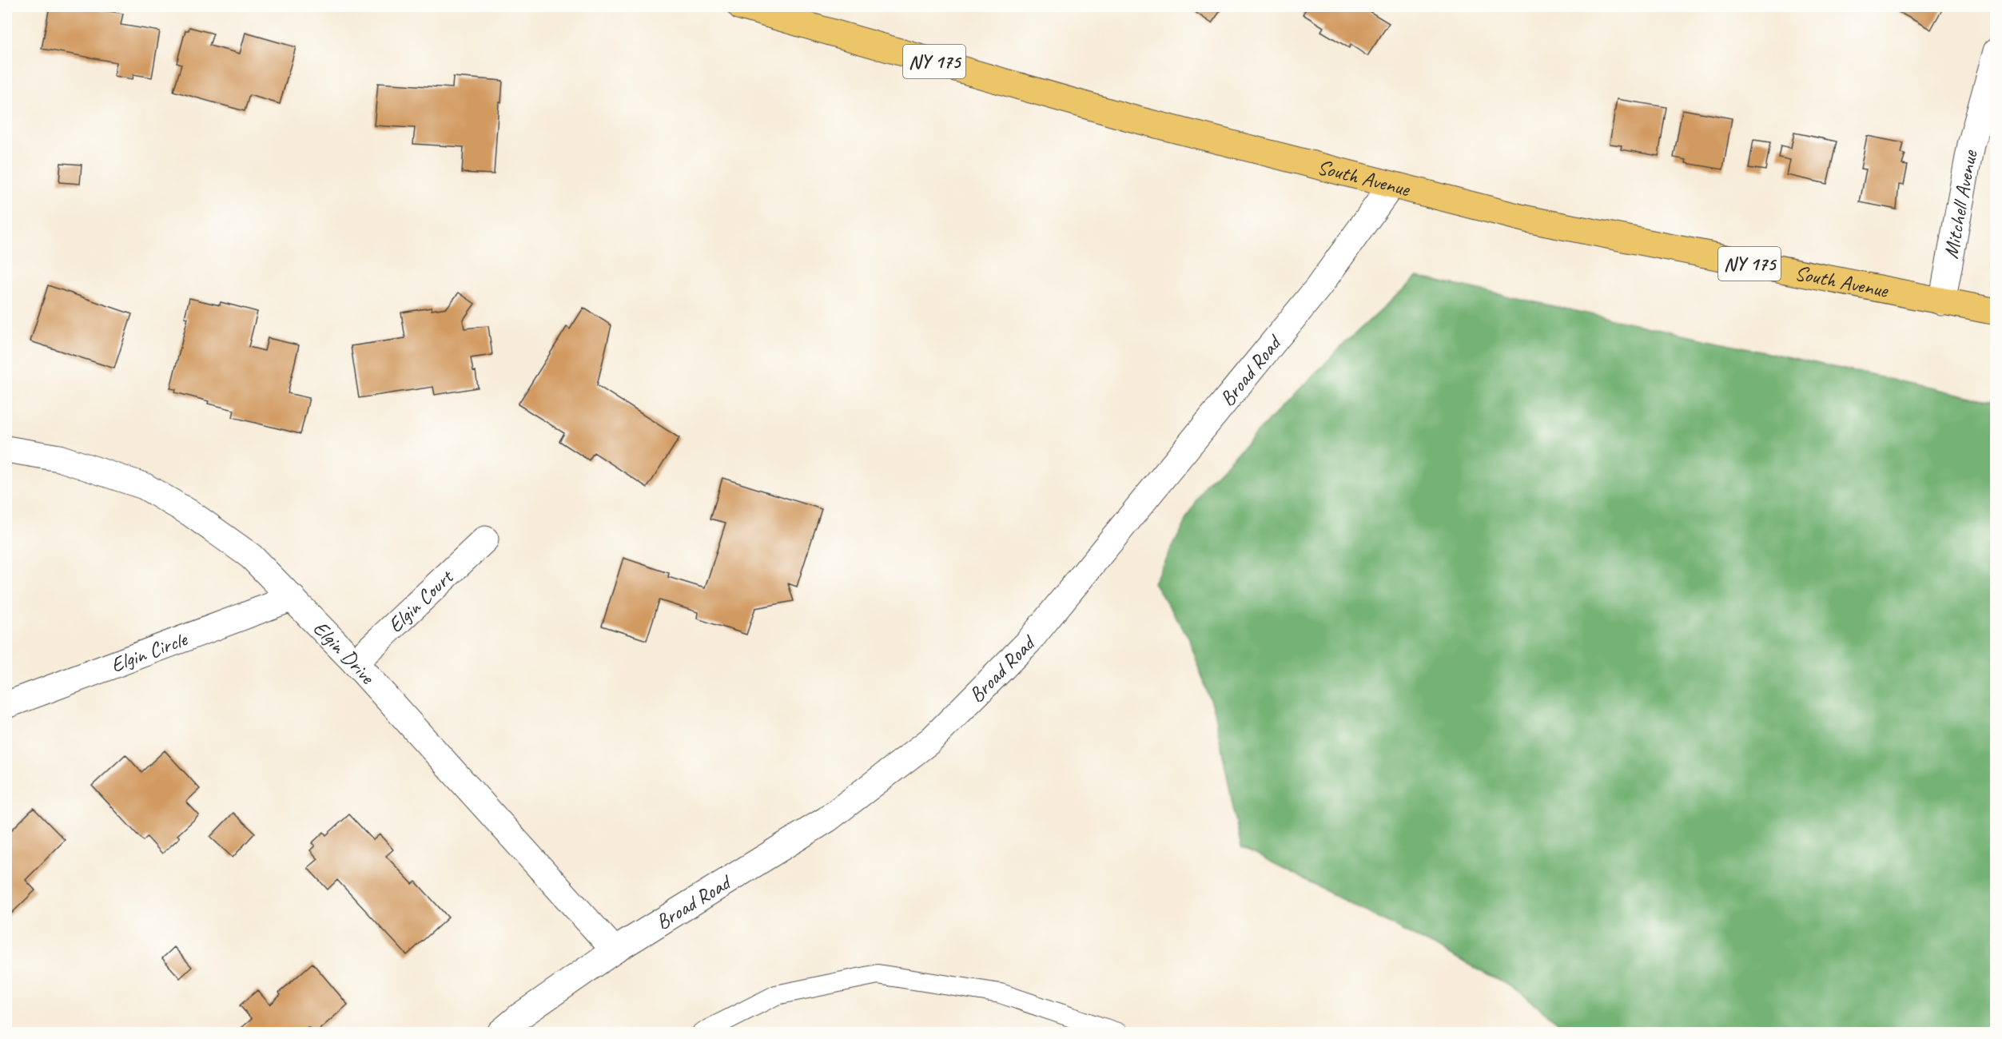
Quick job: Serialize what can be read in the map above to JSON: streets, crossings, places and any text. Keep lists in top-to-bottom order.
{
  "streets": {
    "main road": ["NY 175", "South Avenue"],
    "street": [
      "Mitchell Avenue",
      "Broad Road",
      "Elgin Court",
      "Elgin Circle",
      "Elgin Drive"
    ]
  },
  "crossings": [
    ["South Avenue", "Mitchell Avenue"],
    ["South Avenue", "Broad Road"],
    ["Broad Road", "Elgin Drive"],
    ["Elgin Court", "Elgin Drive"],
    ["Elgin Circle", "Elgin Drive"]
  ]
}
